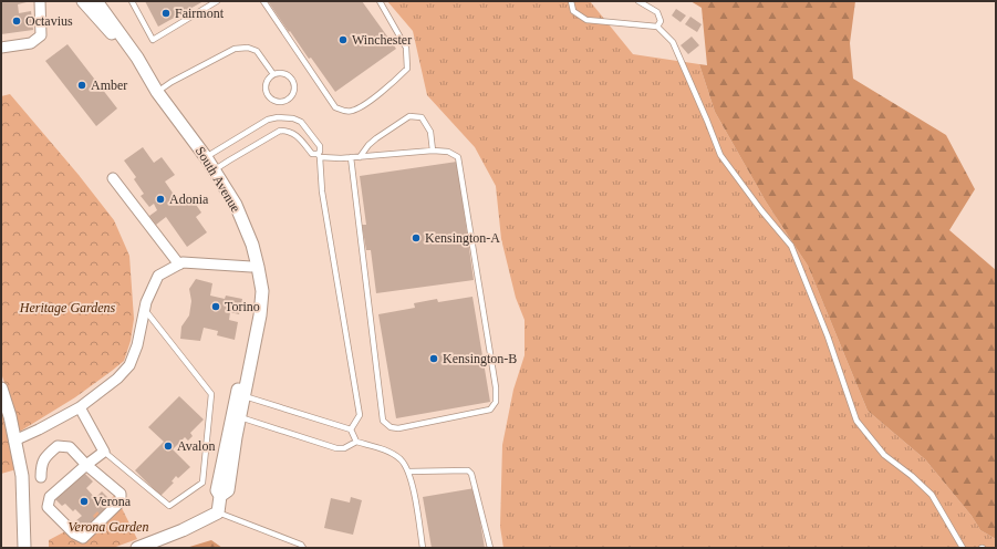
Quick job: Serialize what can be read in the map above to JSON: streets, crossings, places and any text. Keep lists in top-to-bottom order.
{
  "streets": {
    "street": ["South Avenue"]
  },
  "parks": ["Heritage Gardens", "Verona Garden"],
  "places": [
    "Fairmont",
    "Octavius",
    "Winchester",
    "Amber",
    "Adonia",
    "Kensington-A",
    "Torino",
    "Kensington-B",
    "Avalon",
    "Verona"
  ]
}
